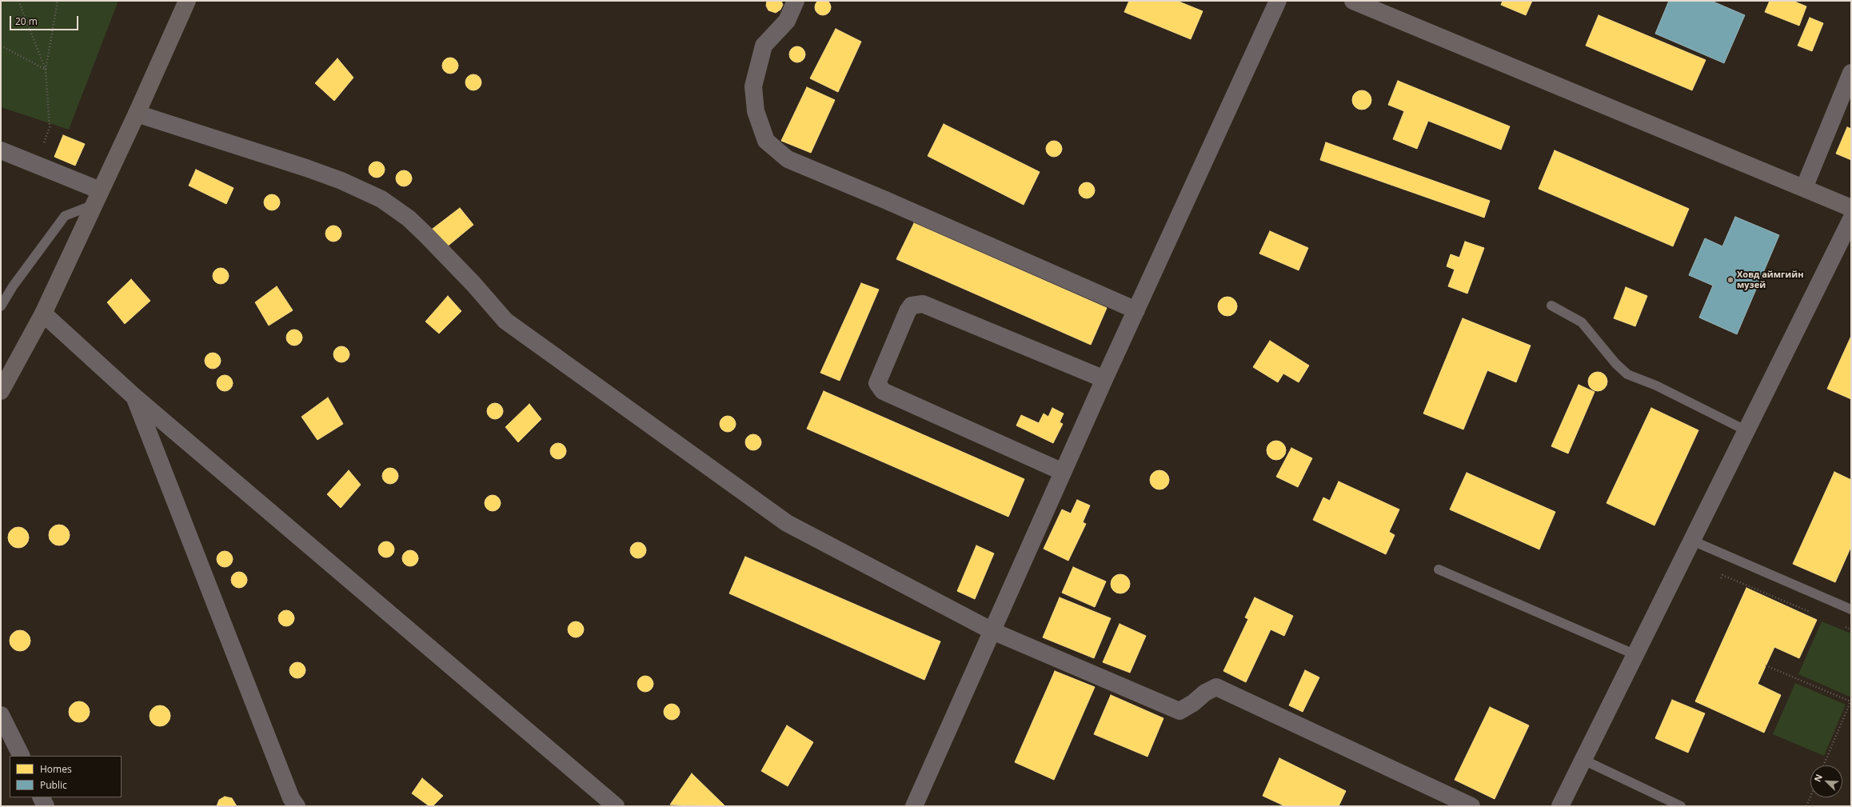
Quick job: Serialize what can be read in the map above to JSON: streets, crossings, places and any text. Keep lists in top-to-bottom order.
{
  "places": ["Ховд аймгийн музей"],
  "legend": ["Homes", "Public"],
  "scale_bar": "20 m",
  "north": "top left"
}
